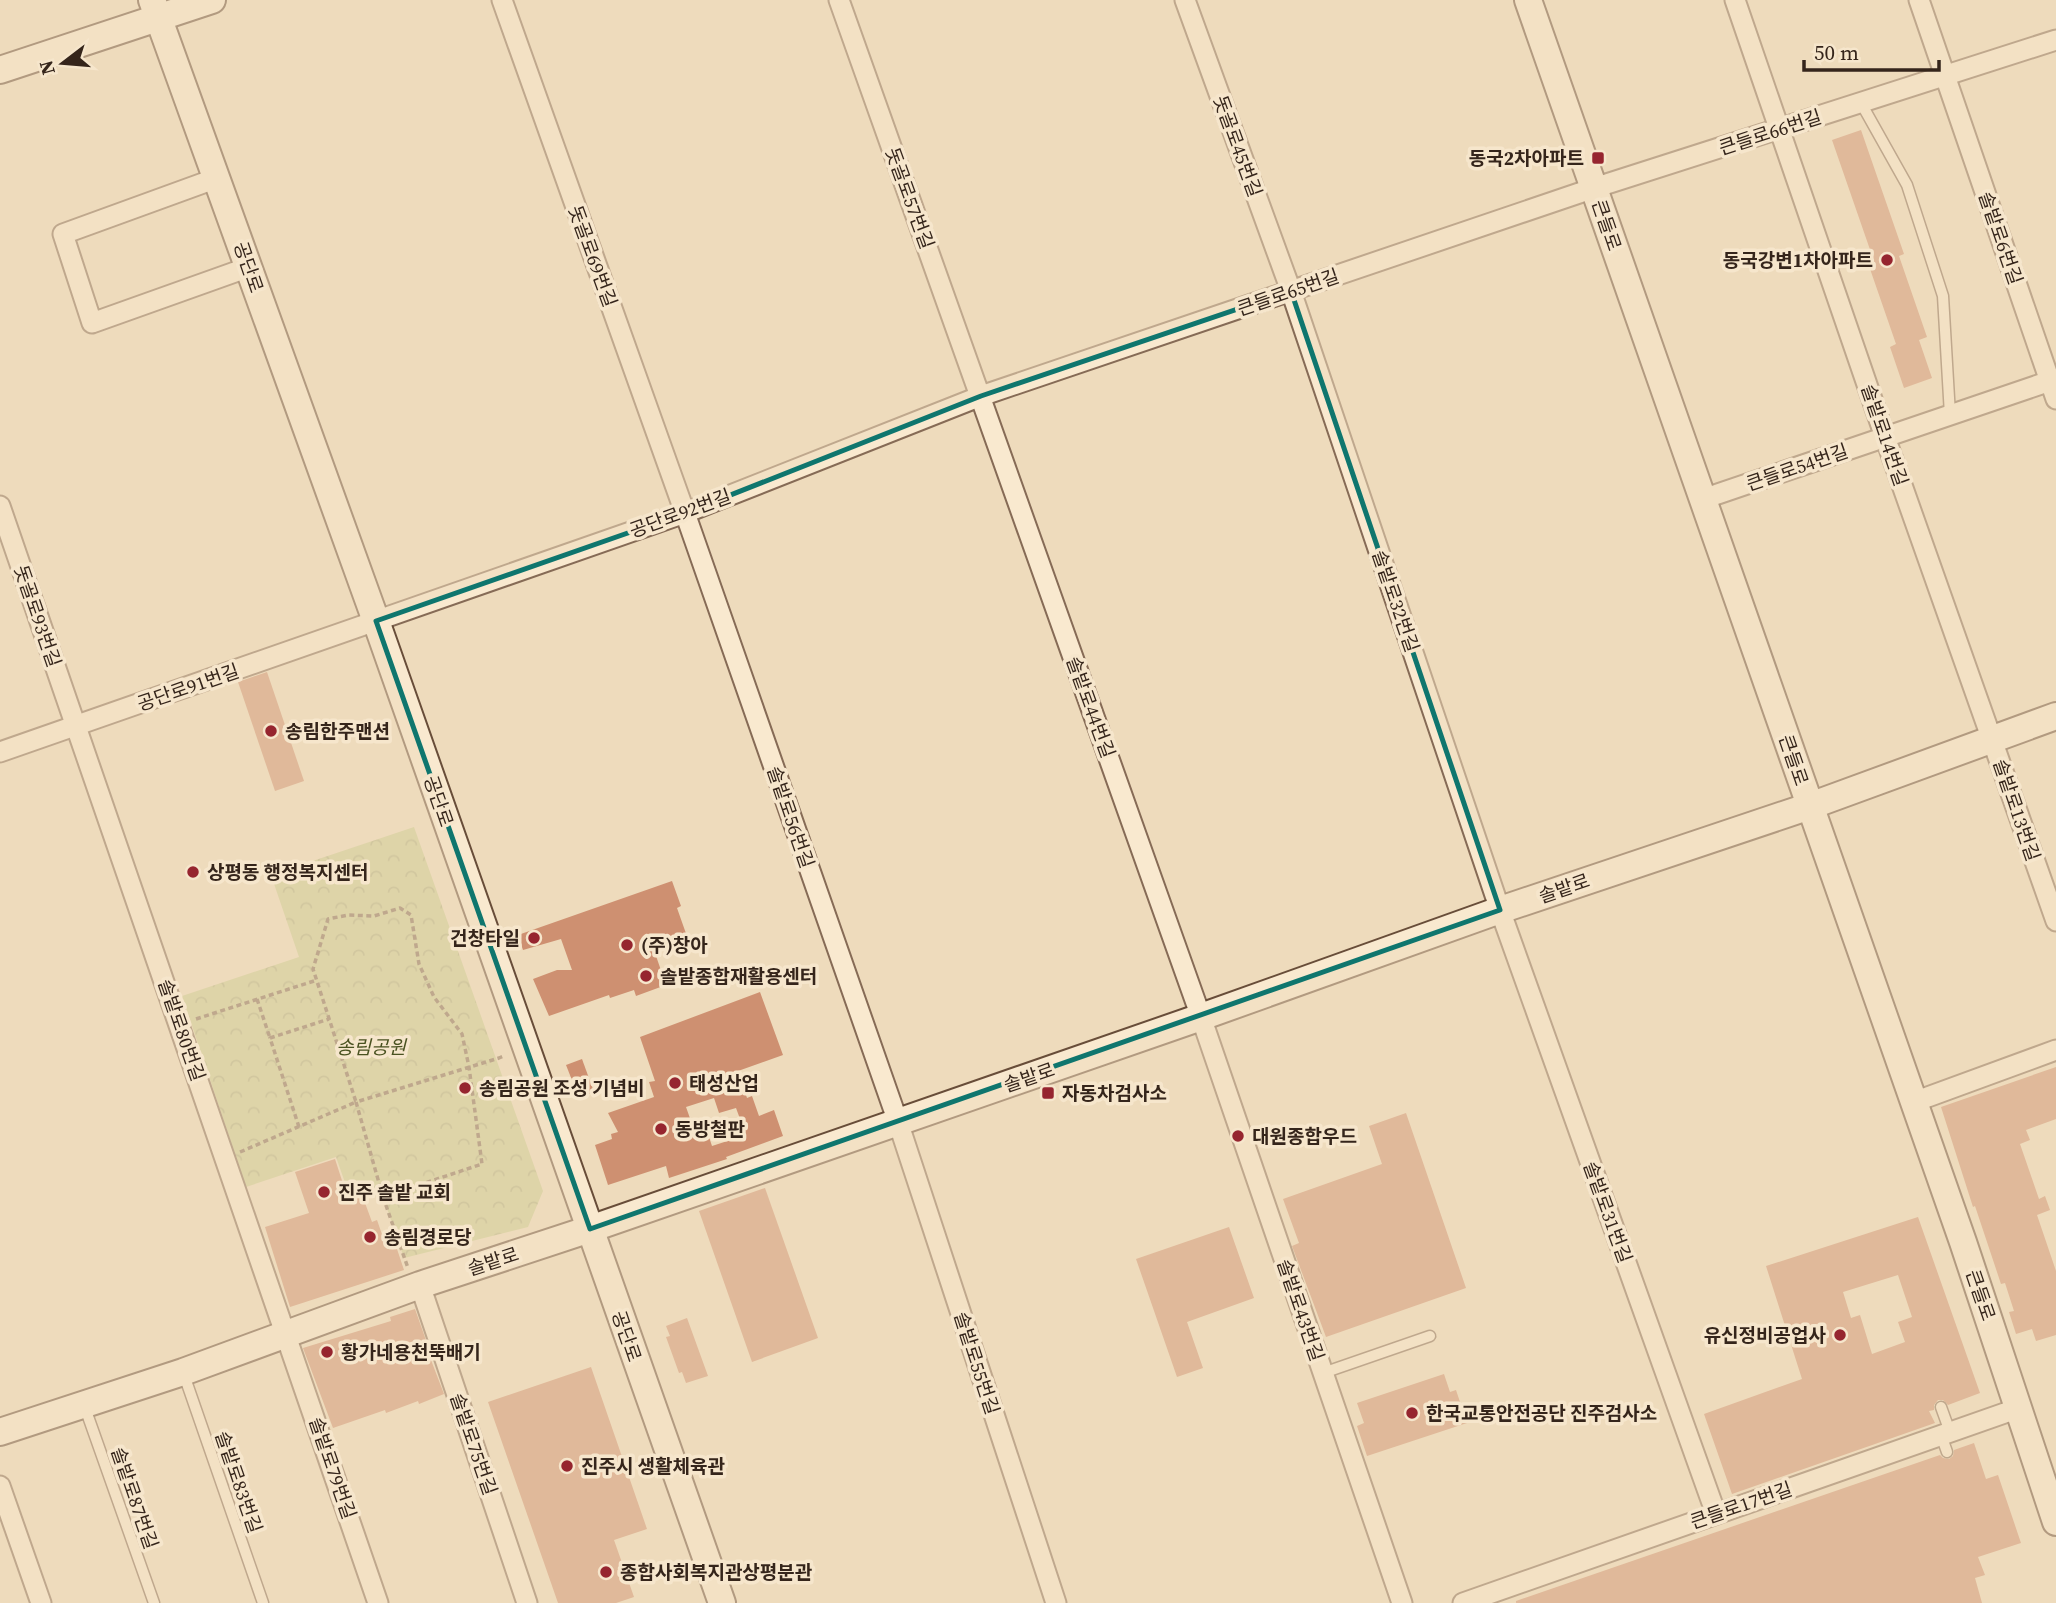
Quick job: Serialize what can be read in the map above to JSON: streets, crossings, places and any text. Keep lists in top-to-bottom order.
{
  "streets": {
    "street": [
      "큰들로66번길",
      "돗골로45번길",
      "돗골로57번길",
      "큰들로",
      "솔밭로6번길",
      "돗골로69번길",
      "공단로",
      "큰들로65번길",
      "솔밭로14번길",
      "큰들로54번길",
      "공단로92번길",
      "솔밭로32번길",
      "돗골로93번길",
      "공단로91번길",
      "솔밭로44번길",
      "솔밭로13번길",
      "솔밭로56번길",
      "솔밭로",
      "솔밭로80번길",
      "솔밭로31번길",
      "솔밭로43번길",
      "솔밭로55번길",
      "솔밭로75번길",
      "솔밭로79번길",
      "큰들로17번길"
    ],
    "lane": ["솔밭로83번길", "솔밭로87번길"]
  },
  "crossings": [
    ["큰들로66번길", "큰들로"],
    ["큰들로66번길", "솔밭로6번길"],
    ["큰들로66번길", "큰들로65번길"],
    ["큰들로66번길", "솔밭로14번길"],
    ["돗골로45번길", "큰들로65번길"],
    ["돗골로45번길", "솔밭로32번길"],
    ["돗골로57번길", "큰들로65번길"],
    ["돗골로57번길", "공단로92번길"],
    ["돗골로57번길", "솔밭로44번길"],
    ["큰들로", "큰들로65번길"],
    ["큰들로", "큰들로54번길"],
    ["큰들로", "솔밭로"],
    ["큰들로", "큰들로17번길"],
    ["솔밭로6번길", "큰들로54번길"],
    ["돗골로69번길", "공단로92번길"],
    ["돗골로69번길", "솔밭로56번길"],
    ["공단로", "공단로92번길"],
    ["공단로", "공단로91번길"],
    ["공단로", "솔밭로"],
    ["큰들로65번길", "공단로92번길"],
    ["큰들로65번길", "솔밭로32번길"],
    ["큰들로65번길", "솔밭로44번길"],
    ["솔밭로14번길", "큰들로54번길"],
    ["솔밭로14번길", "솔밭로13번길"],
    ["솔밭로14번길", "솔밭로"],
    ["공단로92번길", "공단로91번길"],
    ["공단로92번길", "솔밭로44번길"],
    ["공단로92번길", "솔밭로56번길"],
    ["솔밭로32번길", "솔밭로"],
    ["솔밭로32번길", "솔밭로31번길"],
    ["돗골로93번길", "공단로91번길"],
    ["돗골로93번길", "솔밭로80번길"],
    ["공단로91번길", "솔밭로80번길"],
    ["솔밭로44번길", "솔밭로"],
    ["솔밭로44번길", "솔밭로43번길"],
    ["솔밭로13번길", "솔밭로"],
    ["솔밭로56번길", "솔밭로"],
    ["솔밭로56번길", "솔밭로55번길"],
    ["솔밭로", "솔밭로80번길"],
    ["솔밭로", "솔밭로31번길"],
    ["솔밭로", "솔밭로43번길"],
    ["솔밭로", "솔밭로55번길"],
    ["솔밭로", "솔밭로75번길"],
    ["솔밭로", "솔밭로79번길"],
    ["솔밭로", "솔밭로83번길"],
    ["솔밭로", "솔밭로87번길"],
    ["솔밭로80번길", "솔밭로79번길"],
    ["솔밭로31번길", "큰들로17번길"]
  ],
  "parks": ["송림공원"],
  "places": {
    "transit": ["동국2차아파트", "자동차검사소"],
    "other": [
      "동국강변1차아파트",
      "송림한주맨션",
      "상평동 행정복지센터",
      "건창타일",
      "(주)창아",
      "솔밭종합재활용센터",
      "태성산업",
      "송림공원 조성 기념비",
      "동방철판",
      "대원종합우드",
      "진주 솔밭 교회",
      "송림경로당",
      "유신정비공업사",
      "황가네용천뚝배기",
      "한국교통안전공단 진주검사소",
      "진주시 생활체육관",
      "종합사회복지관상평분관"
    ]
  },
  "scale_bar": "50 m",
  "north": "left"
}
